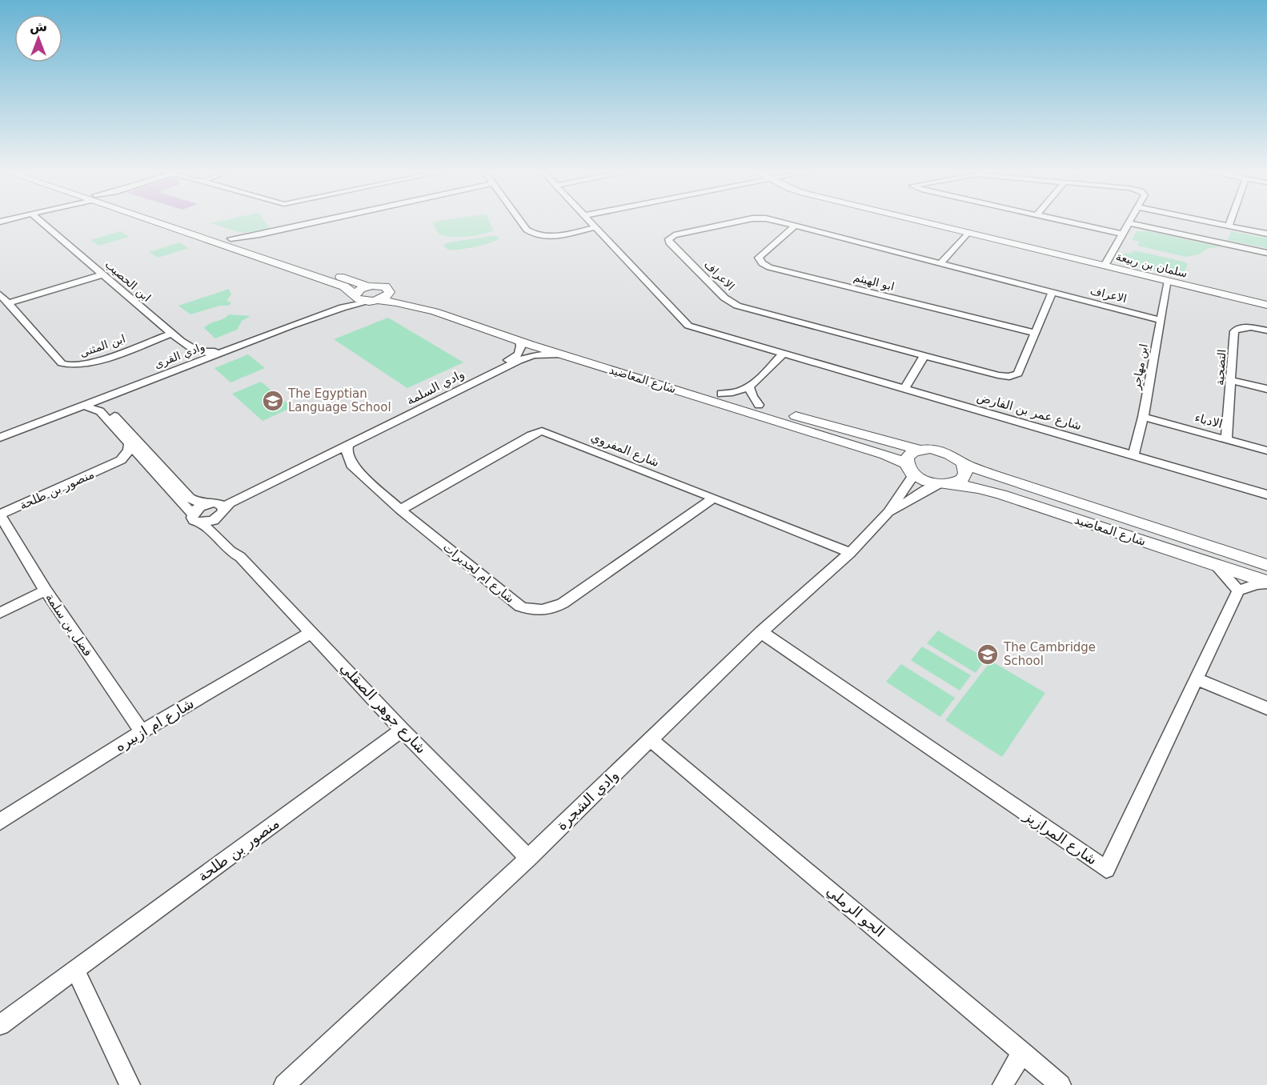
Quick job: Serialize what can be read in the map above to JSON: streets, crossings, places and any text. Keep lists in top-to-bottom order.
{
  "streets": {
    "street": [
      "سلمان بن ربيعة",
      "الاعراف",
      "ابن الحصيب",
      "ابو الهيثم",
      "ابن المثنى",
      "وادي القرى",
      "ابن مهاجر",
      "التضحية",
      "شارع المعاضيد",
      "وادي السلمة",
      "شارع عمر بن الفارض",
      "الادباء",
      "شارع المفروي",
      "منصور بن طلحة",
      "شارع ام لجديرات",
      "فضل بن سلمة",
      "شارع جوهر الصقلي",
      "شارع ام ازبيره",
      "وادي الشجرة",
      "شارع المرازيز",
      "الجو الرملي"
    ]
  },
  "crossings": [
    ["سلمان بن ربيعة", "ابن مهاجر"],
    ["الاعراف", "ابو الهيثم"],
    ["الاعراف", "ابن مهاجر"],
    ["ابن الحصيب", "ابن المثنى"],
    ["ابن الحصيب", "وادي القرى"],
    ["وادي القرى", "شارع المعاضيد"],
    ["وادي القرى", "شارع جوهر الصقلي"],
    ["ابن مهاجر", "شارع عمر بن الفارض"],
    ["ابن مهاجر", "الادباء"],
    ["التضحية", "الادباء"],
    ["شارع المعاضيد", "وادي السلمة"],
    ["شارع المعاضيد", "وادي الشجرة"],
    ["وادي السلمة", "شارع جوهر الصقلي"],
    ["شارع المفروي", "شارع ام لجديرات"],
    ["شارع المفروي", "وادي الشجرة"],
    ["منصور بن طلحة", "فضل بن سلمة"],
    ["منصور بن طلحة", "شارع جوهر الصقلي"],
    ["فضل بن سلمة", "شارع ام ازبيره"],
    ["شارع جوهر الصقلي", "شارع ام ازبيره"],
    ["شارع جوهر الصقلي", "وادي الشجرة"],
    ["وادي الشجرة", "شارع المرازيز"],
    ["وادي الشجرة", "الجو الرملي"]
  ],
  "places": {
    "school or university": ["The Egyptian Language School", "The Cambridge School"]
  },
  "north": "top"
}
